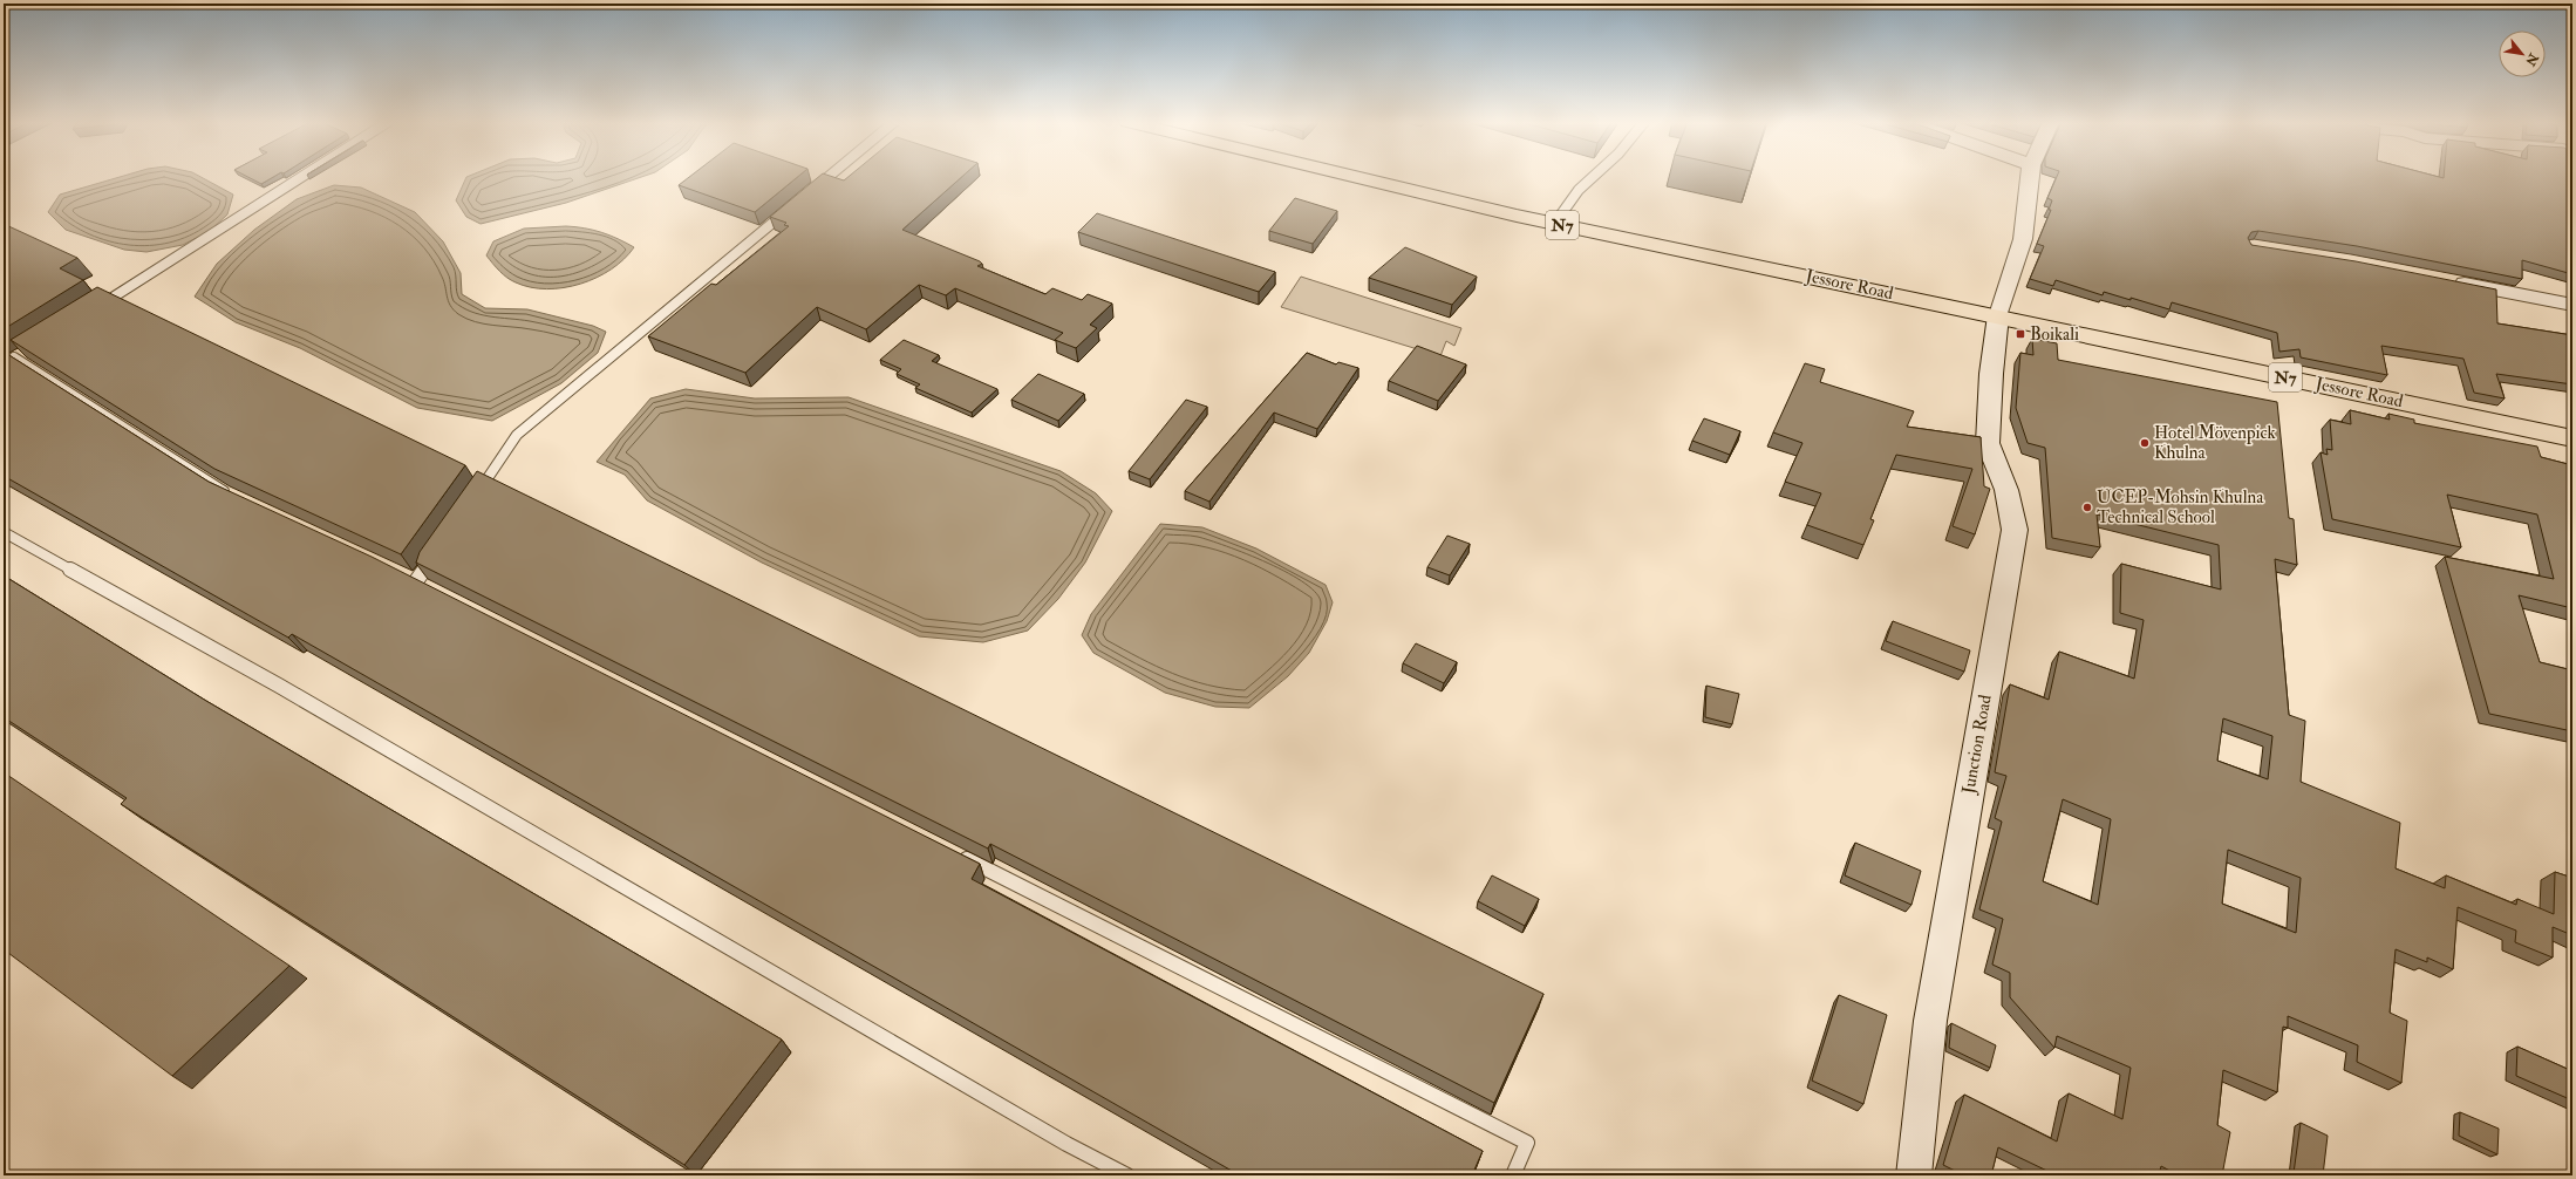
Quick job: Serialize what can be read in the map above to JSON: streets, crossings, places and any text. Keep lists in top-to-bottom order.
{
  "streets": {
    "highway": ["N7", "Jessore Road"],
    "main road": ["Junction Road"]
  },
  "crossings": [
    ["Jessore Road", "Junction Road"]
  ],
  "places": {
    "transit": ["Boikali"],
    "other": ["Hotel Mövenpick Khulna", "UCEP-Mohsin Khulna Technical School"]
  },
  "north": "bottom right"
}
